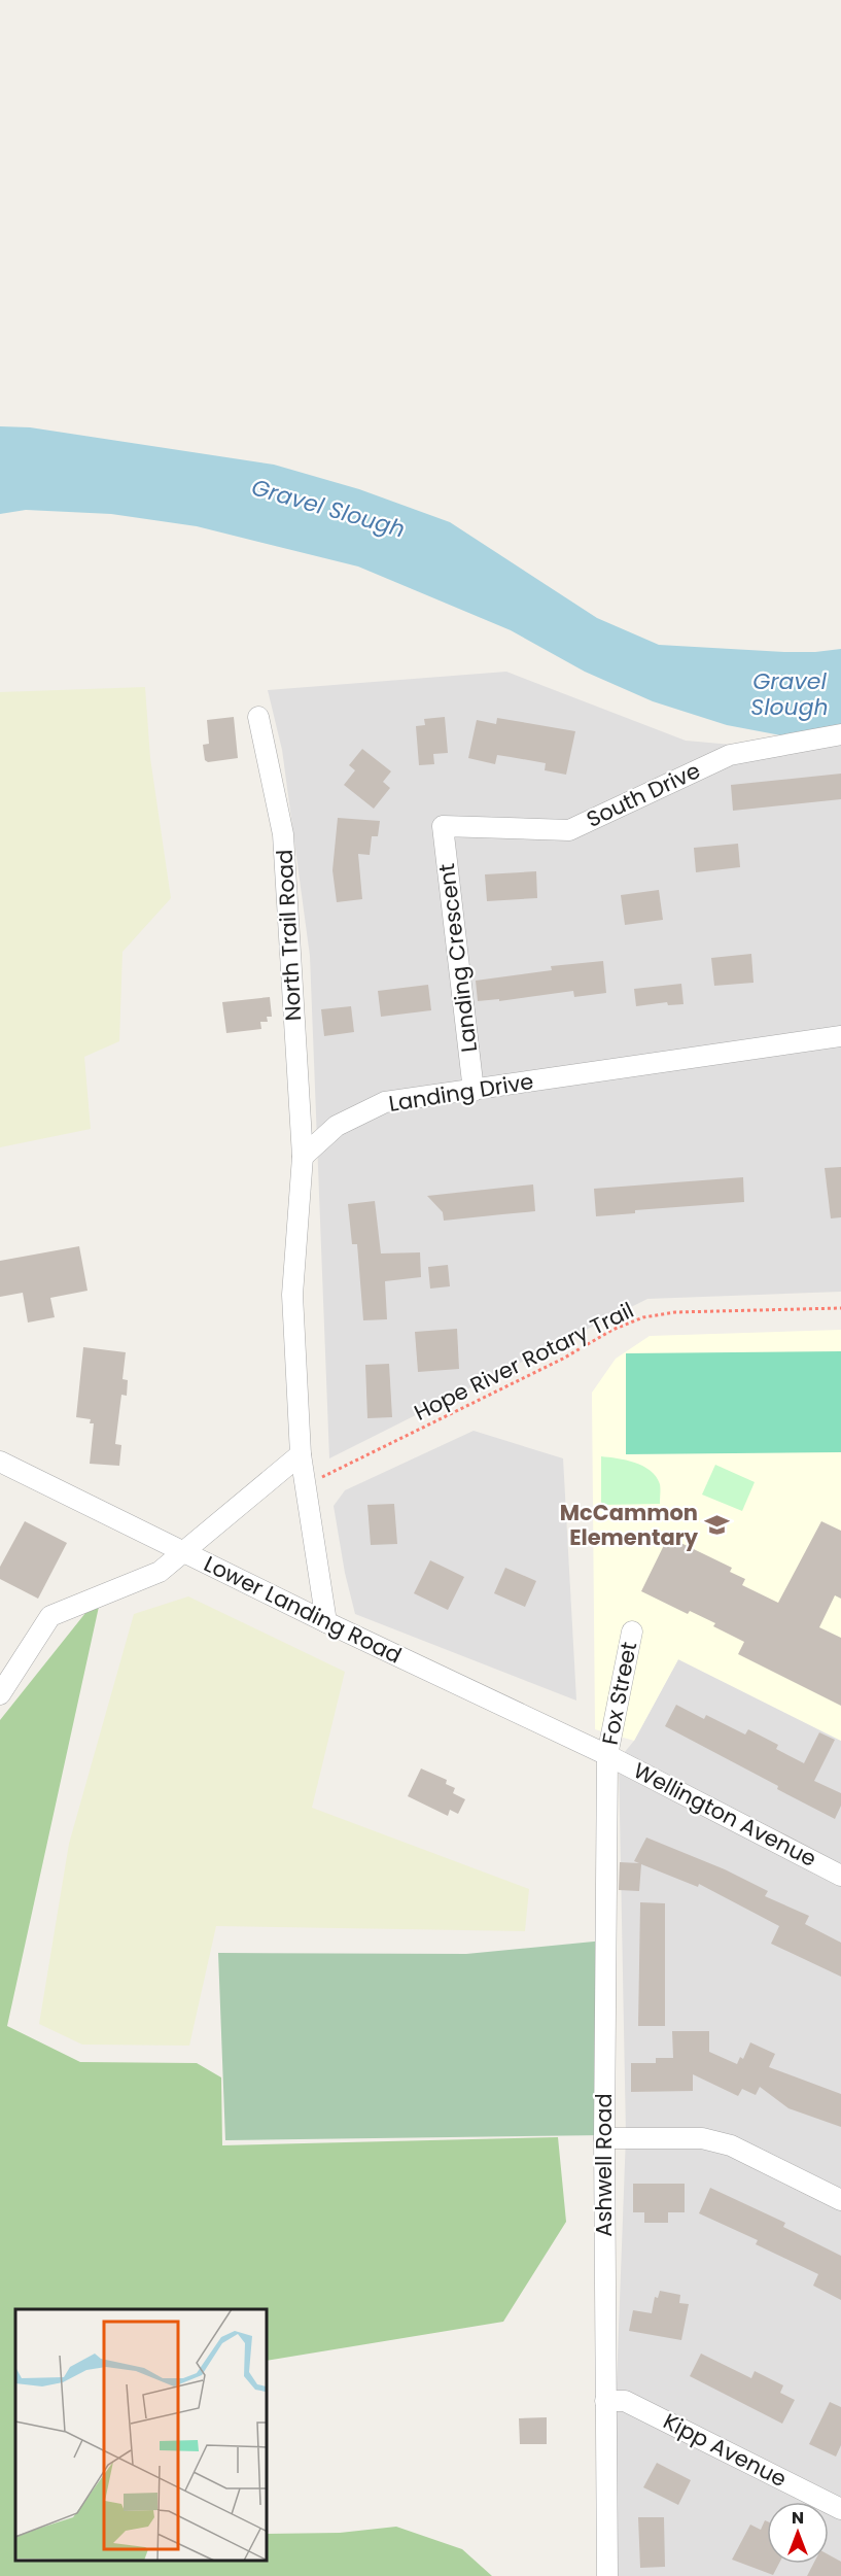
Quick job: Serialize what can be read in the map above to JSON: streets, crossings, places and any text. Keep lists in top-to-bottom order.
{
  "streets": {
    "street": [
      "South Drive",
      "North Trail Road",
      "Landing Crescent",
      "Landing Drive",
      "Lower Landing Road",
      "Fox Street",
      "Wellington Avenue",
      "Ashwell Road",
      "Kipp Avenue"
    ],
    "path": ["Hope River Rotary Trail"]
  },
  "crossings": [
    ["South Drive", "Landing Crescent"],
    ["North Trail Road", "Landing Drive"],
    ["Landing Crescent", "Landing Drive"],
    ["Lower Landing Road", "Fox Street"],
    ["Lower Landing Road", "Wellington Avenue"],
    ["Lower Landing Road", "Ashwell Road"],
    ["Fox Street", "Wellington Avenue"],
    ["Fox Street", "Ashwell Road"],
    ["Wellington Avenue", "Ashwell Road"],
    ["Ashwell Road", "Kipp Avenue"]
  ],
  "water": ["Gravel Slough"],
  "places": {
    "school or university": ["McCammon Elementary"]
  },
  "north": "top"
}
